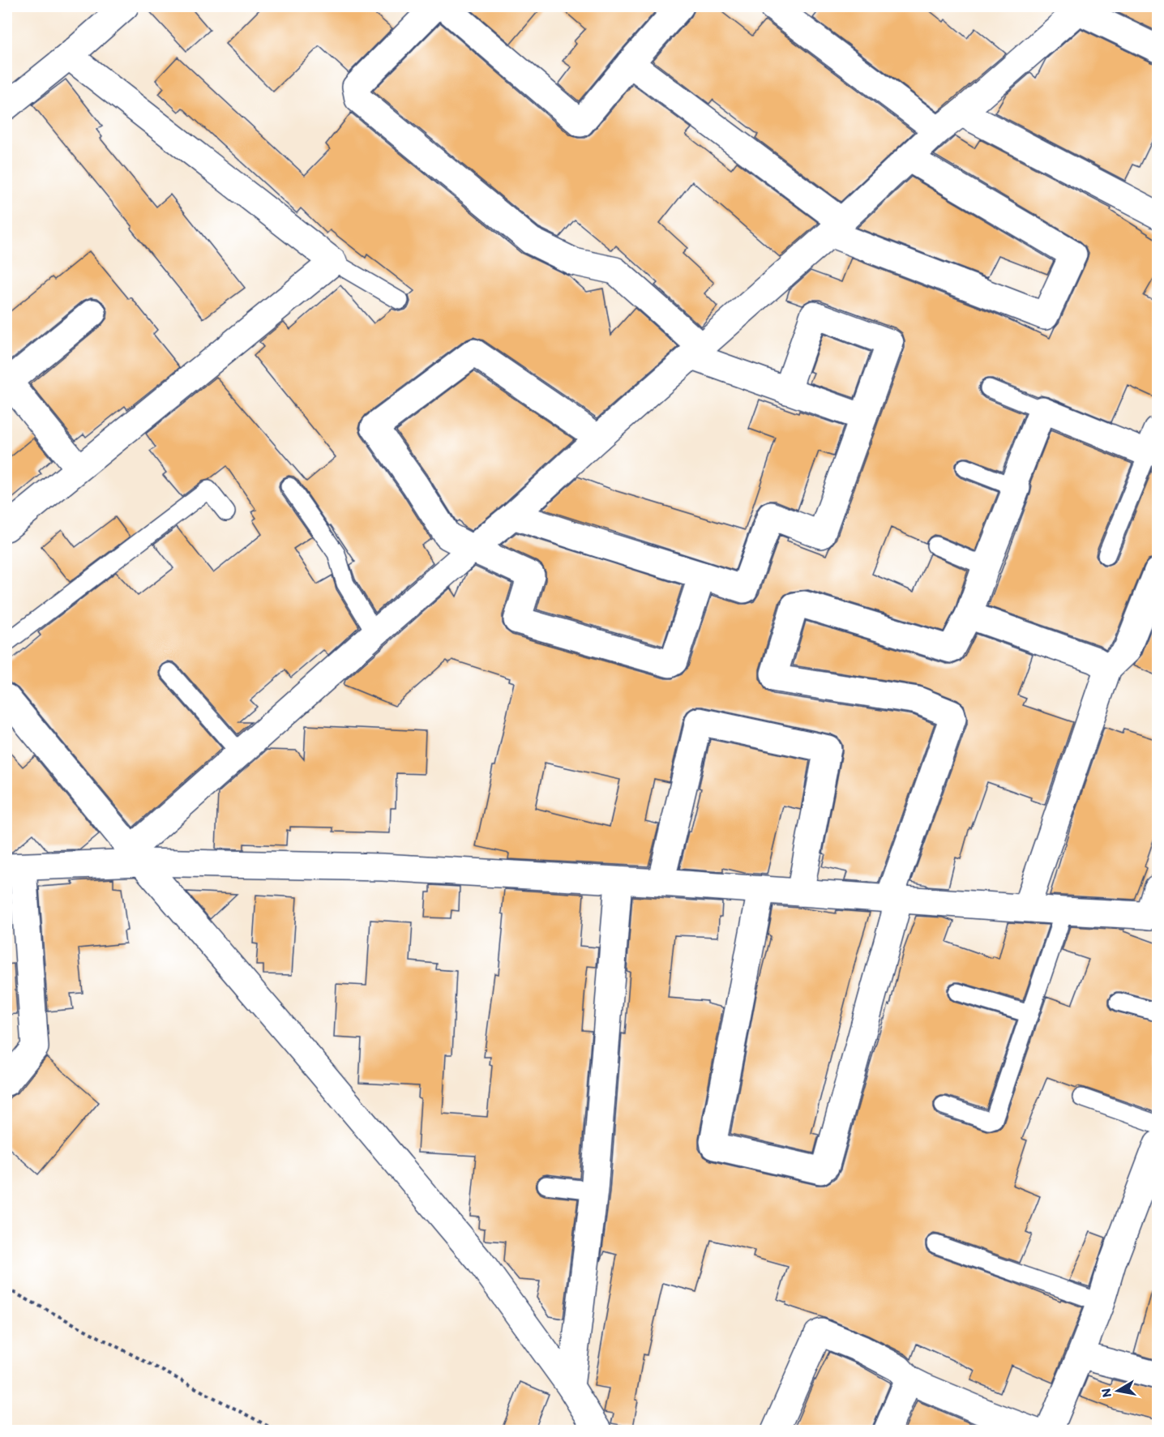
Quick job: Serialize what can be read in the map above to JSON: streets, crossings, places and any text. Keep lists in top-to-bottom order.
{
  "north": "left"
}
